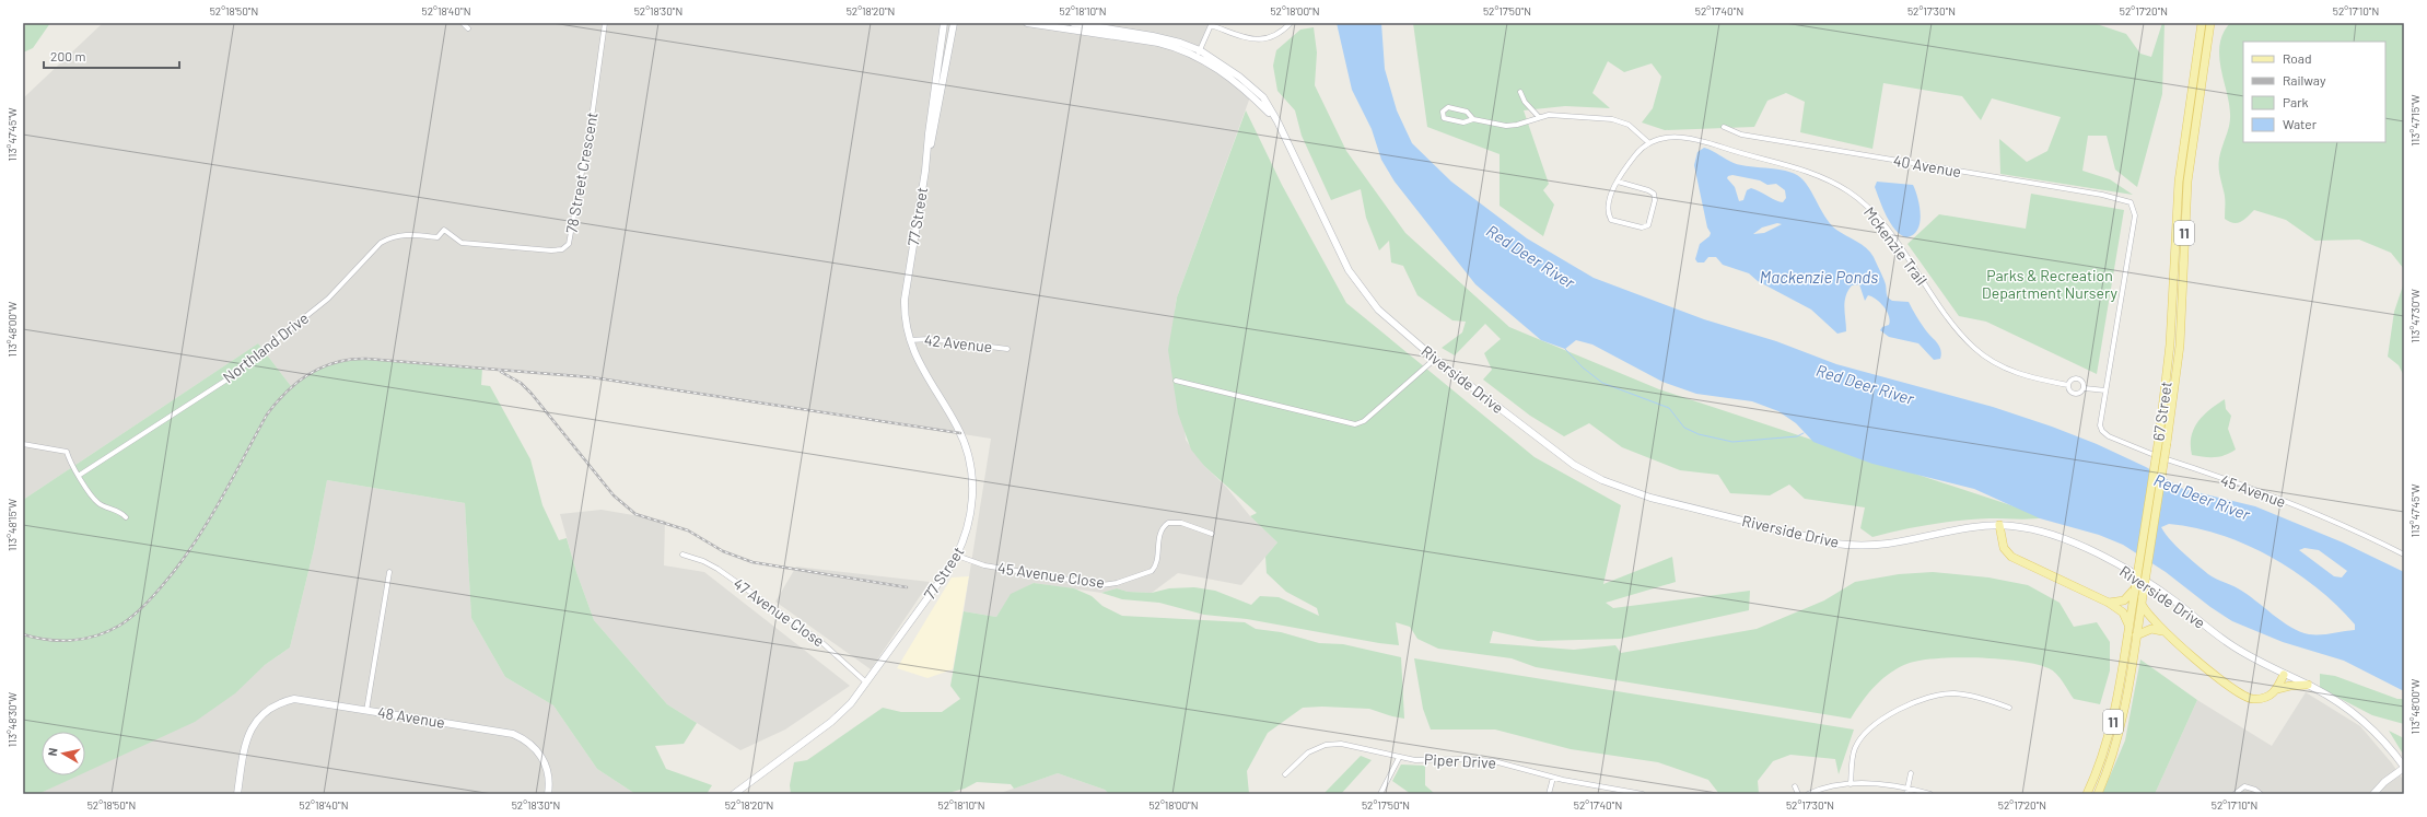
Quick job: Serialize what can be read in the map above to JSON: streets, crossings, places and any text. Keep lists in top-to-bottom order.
{
  "streets": {
    "main road": [
      "77 Street",
      "11",
      "Riverside Drive",
      "67 Street",
      "48 Avenue"
    ],
    "street": [
      "40 Avenue",
      "78 Street Crescent",
      "Mckenzie Trail",
      "42 Avenue",
      "Northland Drive",
      "45 Avenue",
      "45 Avenue Close",
      "47 Avenue Close",
      "Piper Drive"
    ]
  },
  "crossings": [
    ["40 Avenue", "Mckenzie Trail"],
    ["40 Avenue", "45 Avenue"],
    ["78 Street Crescent", "Northland Drive"],
    ["77 Street", "42 Avenue"],
    ["77 Street", "45 Avenue Close"],
    ["77 Street", "47 Avenue Close"],
    ["Mckenzie Trail", "45 Avenue"]
  ],
  "water": ["Red Deer River", "Mackenzie Ponds"],
  "parks": ["Parks & Recreation Department Nursery"],
  "legend": [
    "Road",
    "Railway",
    "Park",
    "Water"
  ],
  "scale_bar": "200 m",
  "north": "left",
  "coordinates": [
    "52°18'50\"N",
    "52°18'40\"N",
    "52°18'30\"N",
    "52°18'20\"N",
    "52°18'10\"N",
    "52°18'00\"N",
    "52°17'50\"N",
    "52°17'40\"N",
    "52°17'30\"N",
    "52°17'20\"N",
    "52°17'10\"N",
    "113°47'15\"W",
    "113°47'45\"W",
    "113°47'30\"W",
    "113°48'00\"W",
    "113°48'15\"W",
    "113°48'30\"W"
  ]
}
